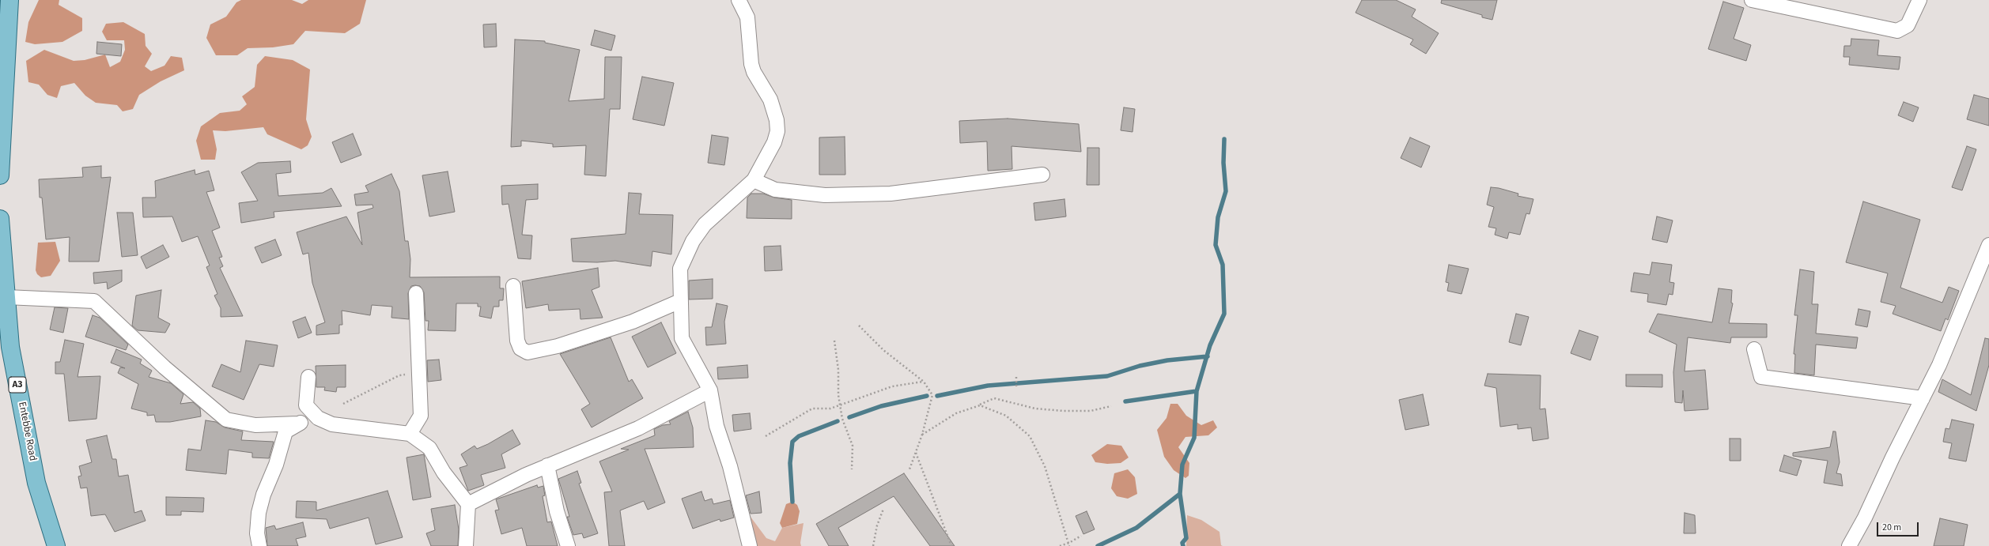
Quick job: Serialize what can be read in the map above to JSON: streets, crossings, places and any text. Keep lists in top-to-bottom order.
{
  "streets": {
    "main road": ["A3", "Entebbe Road"]
  },
  "scale_bar": "20 m"
}
